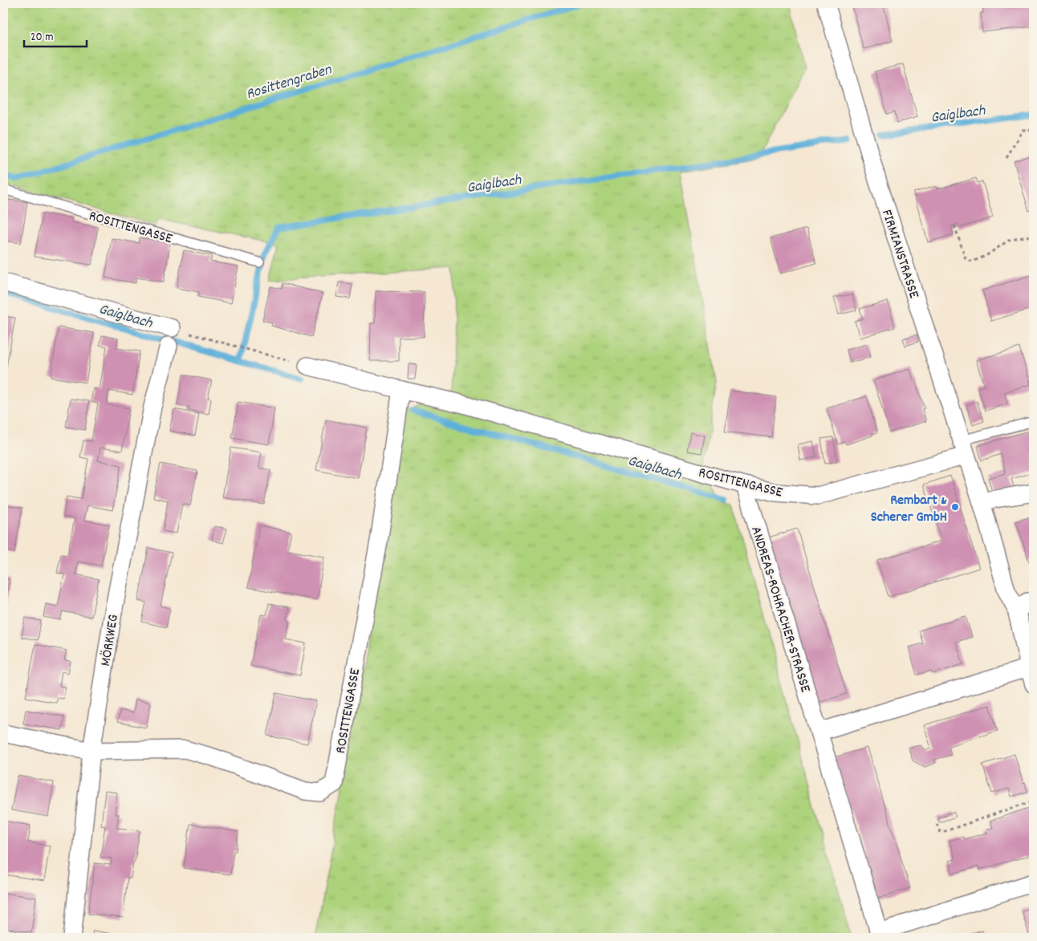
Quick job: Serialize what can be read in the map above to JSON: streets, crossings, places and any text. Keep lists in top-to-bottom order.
{
  "streets": {
    "street": [
      "ROSITTENGASSE",
      "FIRMIANSTRASSE",
      "ANDREAS-ROHRACHER-STRASSE",
      "MÖRKWEG"
    ]
  },
  "crossings": [
    ["ROSITTENGASSE", "FIRMIANSTRASSE"],
    ["ROSITTENGASSE", "ANDREAS-ROHRACHER-STRASSE"],
    ["ROSITTENGASSE", "MÖRKWEG"]
  ],
  "water": ["Rosittengraben", "Gaiglbach"],
  "places": ["Rembart & Scherer GmbH"],
  "scale_bar": "20 m"
}
